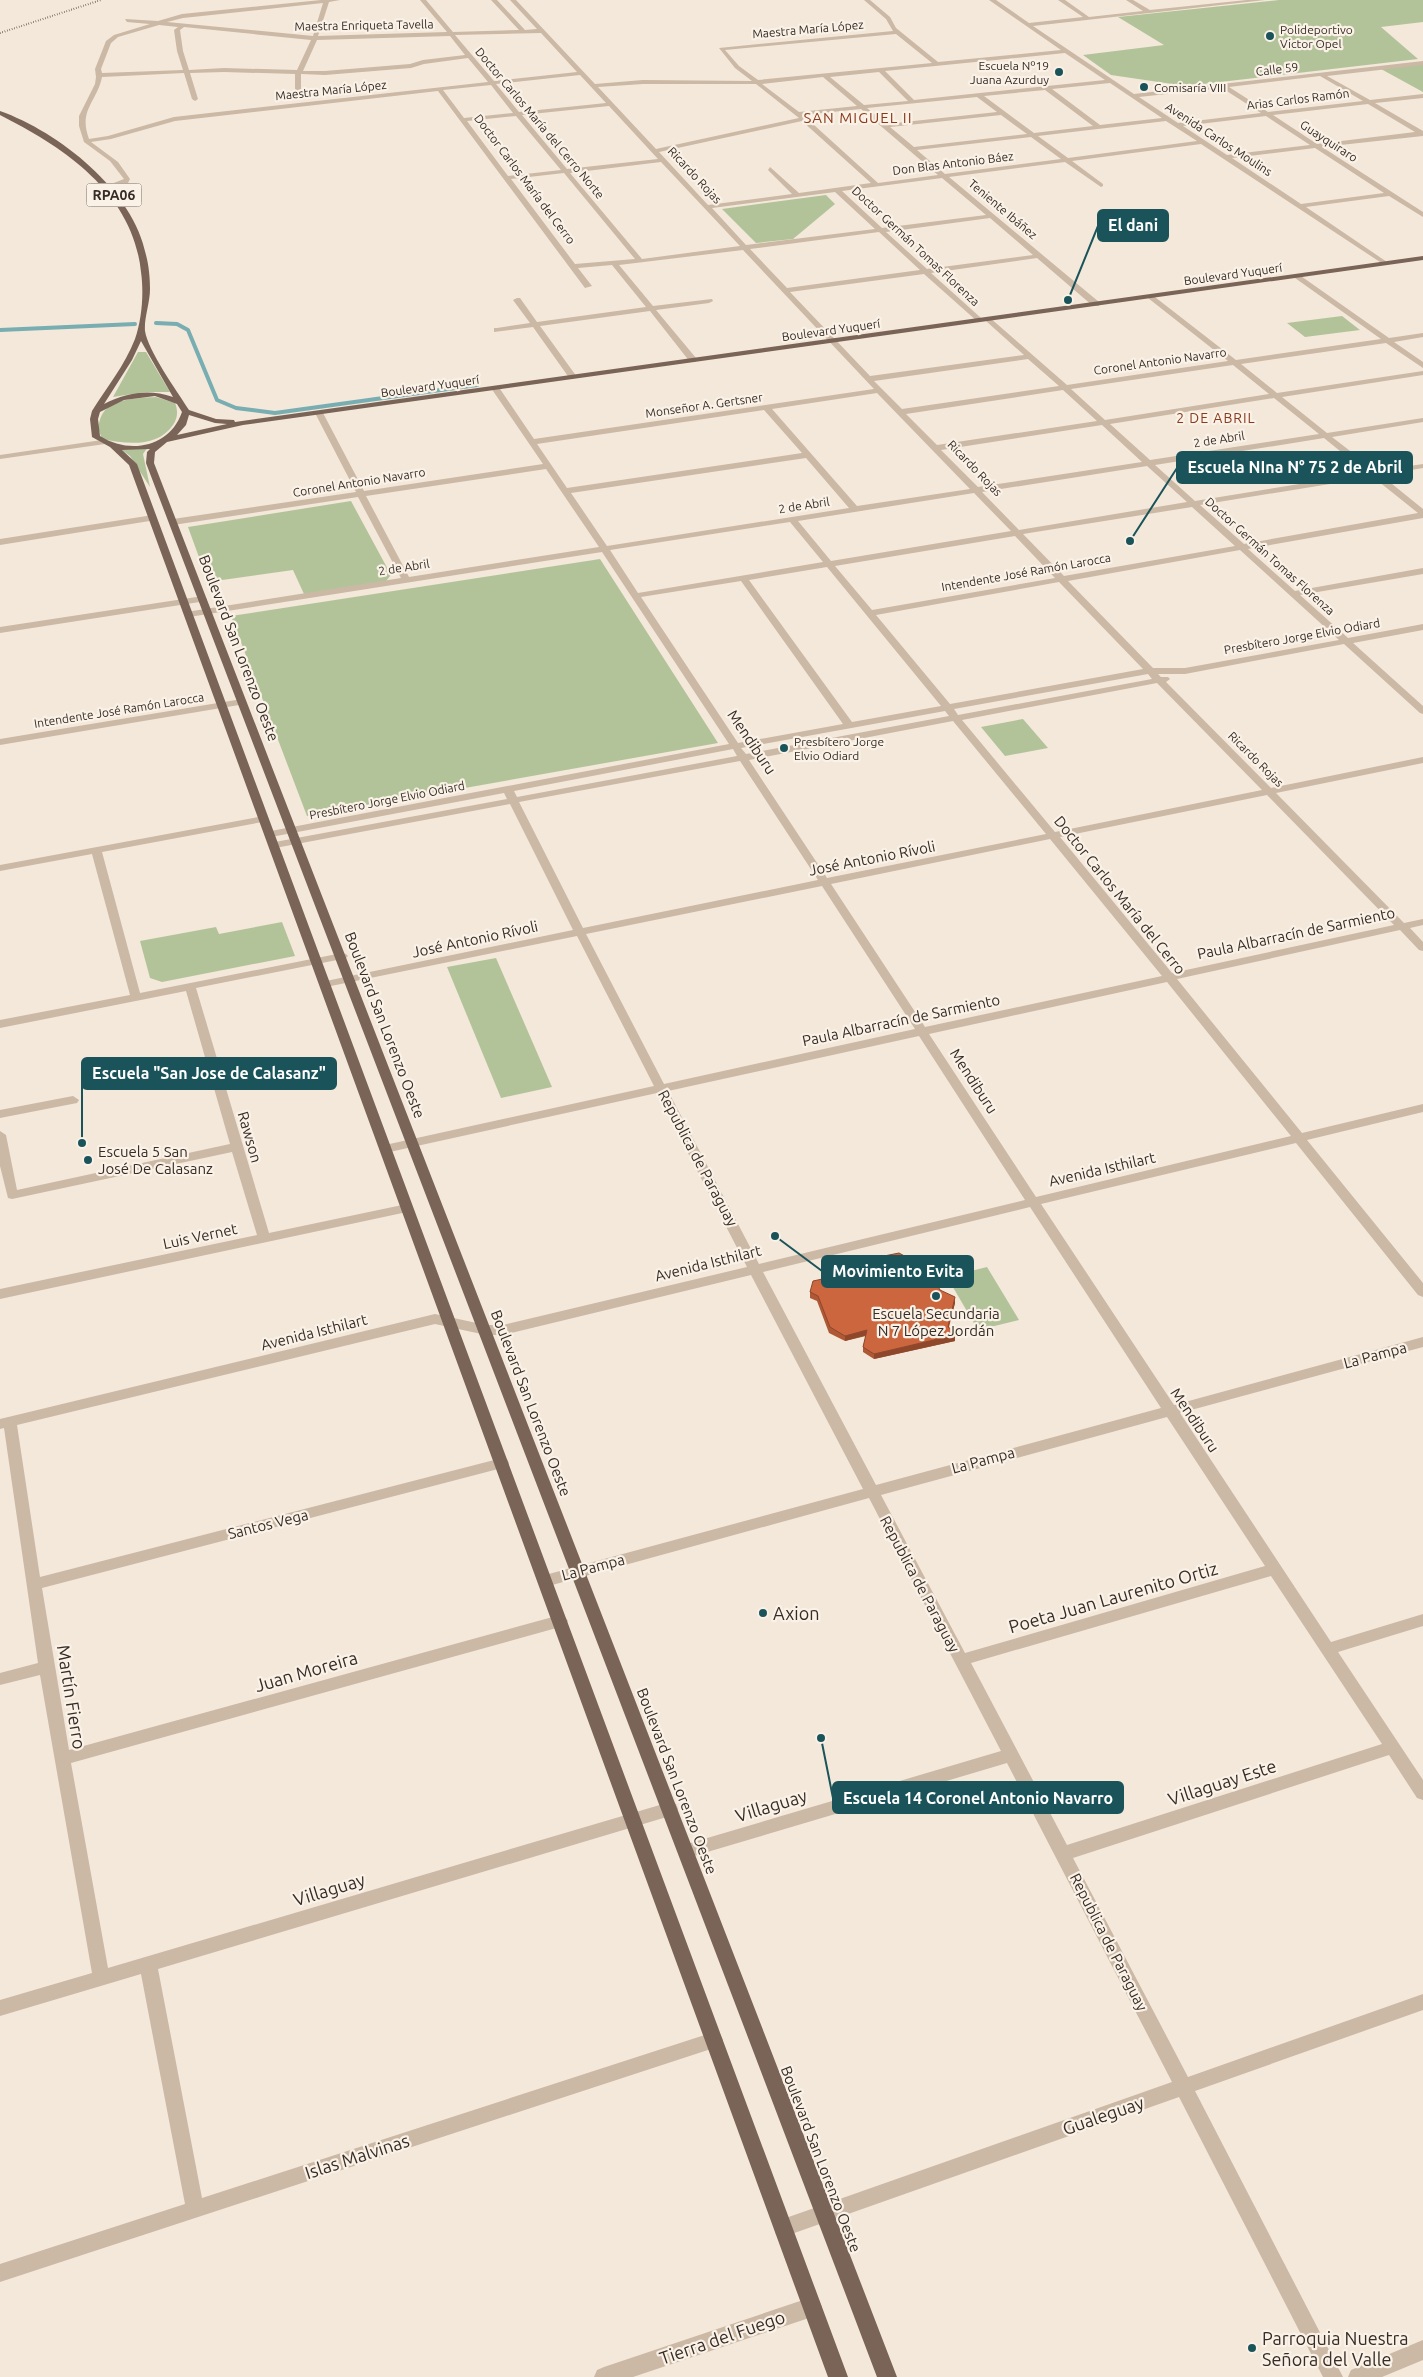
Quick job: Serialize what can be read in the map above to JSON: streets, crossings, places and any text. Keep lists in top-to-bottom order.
{
  "streets": {
    "main road": ["RPA06", "Boulevard Yuquerí", "Boulevard San Lorenzo Oeste"],
    "street": [
      "Maestra Enriqueta Tavella",
      "Maestra María López",
      "Calle 59",
      "Arias Carlos Ramón",
      "Doctor Carlos María del Cerro Norte",
      "Avenida Carlos Moulins",
      "Guayquiraro",
      "Don Blas Antonio Báez",
      "Ricardo Rojas",
      "Doctor Carlos María del Cerro",
      "Teniente Ibáñez",
      "Doctor Germán Tomas Florenza",
      "Coronel Antonio Navarro",
      "Monseñor A. Gertsner",
      "2 de Abril",
      "Intendente José Ramón Larocca",
      "Presbítero Jorge Elvio Odiard",
      "Mendiburu",
      "José Antonio Rívoli",
      "Paula Albarracín de Sarmiento",
      "Rawson",
      "Republica de Paraguay",
      "Avenida Isthilart",
      "Luis Vernet",
      "La Pampa",
      "Santos Vega",
      "Poeta Juan Laurenito Ortiz",
      "Juan Moreira",
      "Martín Fierro",
      "Villaguay Este",
      "Villaguay",
      "Gualeguay",
      "Islas Malvinas",
      "Tierra del Fuego"
    ]
  },
  "crossings": [
    ["Maestra Enriqueta Tavella", "Doctor Carlos María del Cerro Norte"],
    ["Maestra Enriqueta Tavella", "Ricardo Rojas"],
    ["Maestra María López", "Doctor Carlos María del Cerro Norte"],
    ["Maestra María López", "Ricardo Rojas"],
    ["Maestra María López", "Doctor Carlos María del Cerro"],
    ["Calle 59", "Avenida Carlos Moulins"],
    ["Calle 59", "Guayquiraro"],
    ["Arias Carlos Ramón", "Avenida Carlos Moulins"],
    ["Arias Carlos Ramón", "Guayquiraro"],
    ["Avenida Carlos Moulins", "Don Blas Antonio Báez"],
    ["Avenida Carlos Moulins", "Boulevard Yuquerí"],
    ["Don Blas Antonio Báez", "Ricardo Rojas"],
    ["Don Blas Antonio Báez", "Teniente Ibáñez"],
    ["Don Blas Antonio Báez", "Doctor Germán Tomas Florenza"],
    ["Ricardo Rojas", "Boulevard Yuquerí"],
    ["Ricardo Rojas", "Coronel Antonio Navarro"],
    ["Ricardo Rojas", "Monseñor A. Gertsner"],
    ["Ricardo Rojas", "2 de Abril"],
    ["Ricardo Rojas", "Intendente José Ramón Larocca"],
    ["Ricardo Rojas", "Presbítero Jorge Elvio Odiard"],
    ["Ricardo Rojas", "José Antonio Rívoli"],
    ["Ricardo Rojas", "Paula Albarracín de Sarmiento"],
    ["Doctor Carlos María del Cerro", "2 de Abril"],
    ["Doctor Carlos María del Cerro", "Intendente José Ramón Larocca"],
    ["Doctor Carlos María del Cerro", "Presbítero Jorge Elvio Odiard"],
    ["Doctor Carlos María del Cerro", "José Antonio Rívoli"],
    ["Doctor Carlos María del Cerro", "Paula Albarracín de Sarmiento"],
    ["Doctor Carlos María del Cerro", "Avenida Isthilart"],
    ["RPA06", "Boulevard Yuquerí"],
    ["RPA06", "Boulevard San Lorenzo Oeste"],
    ["Teniente Ibáñez", "Boulevard Yuquerí"],
    ["Doctor Germán Tomas Florenza", "Boulevard Yuquerí"],
    ["Doctor Germán Tomas Florenza", "Coronel Antonio Navarro"],
    ["Doctor Germán Tomas Florenza", "2 de Abril"],
    ["Doctor Germán Tomas Florenza", "Intendente José Ramón Larocca"],
    ["Doctor Germán Tomas Florenza", "Presbítero Jorge Elvio Odiard"],
    ["Boulevard Yuquerí", "Boulevard San Lorenzo Oeste"],
    ["Boulevard Yuquerí", "Mendiburu"],
    ["Coronel Antonio Navarro", "Boulevard San Lorenzo Oeste"],
    ["Coronel Antonio Navarro", "Mendiburu"],
    ["Monseñor A. Gertsner", "Mendiburu"],
    ["2 de Abril", "Boulevard San Lorenzo Oeste"],
    ["2 de Abril", "Mendiburu"],
    ["Intendente José Ramón Larocca", "Boulevard San Lorenzo Oeste"],
    ["Presbítero Jorge Elvio Odiard", "Boulevard San Lorenzo Oeste"],
    ["Presbítero Jorge Elvio Odiard", "Mendiburu"],
    ["Presbítero Jorge Elvio Odiard", "Republica de Paraguay"],
    ["Boulevard San Lorenzo Oeste", "José Antonio Rívoli"],
    ["Boulevard San Lorenzo Oeste", "Paula Albarracín de Sarmiento"],
    ["Boulevard San Lorenzo Oeste", "Avenida Isthilart"],
    ["Boulevard San Lorenzo Oeste", "La Pampa"],
    ["Boulevard San Lorenzo Oeste", "Villaguay"],
    ["Boulevard San Lorenzo Oeste", "Gualeguay"],
    ["Mendiburu", "José Antonio Rívoli"],
    ["Mendiburu", "Paula Albarracín de Sarmiento"],
    ["Mendiburu", "Avenida Isthilart"],
    ["Mendiburu", "La Pampa"],
    ["Mendiburu", "Poeta Juan Laurenito Ortiz"],
    ["Mendiburu", "Villaguay Este"],
    ["José Antonio Rívoli", "Republica de Paraguay"],
    ["Paula Albarracín de Sarmiento", "Republica de Paraguay"],
    ["Rawson", "Luis Vernet"],
    ["Republica de Paraguay", "Avenida Isthilart"],
    ["Republica de Paraguay", "La Pampa"],
    ["Republica de Paraguay", "Poeta Juan Laurenito Ortiz"],
    ["Republica de Paraguay", "Villaguay Este"],
    ["Republica de Paraguay", "Villaguay"],
    ["Republica de Paraguay", "Gualeguay"],
    ["Avenida Isthilart", "Martín Fierro"],
    ["Santos Vega", "Martín Fierro"],
    ["Juan Moreira", "Martín Fierro"],
    ["Martín Fierro", "Villaguay"]
  ],
  "districts": ["SAN MIGUEL II", "2 DE ABRIL"],
  "places": [
    "Polideportivo Victor Opel",
    "Escuela Nº19 Juana Azurduy",
    "Comisaría VIII",
    "El dani",
    "Escuela NIna N° 75 2 de Abril",
    "Presbítero Jorge Elvio Odiard",
    "Escuela \"San Jose de Calasanz\"",
    "Escuela 5 San José De Calasanz",
    "Movimiento Evita",
    "Escuela Secundaria N 7 López Jordán",
    "Axion",
    "Escuela 14 Coronel Antonio Navarro",
    "Parroquia Nuestra Señora del Valle"
  ]
}
